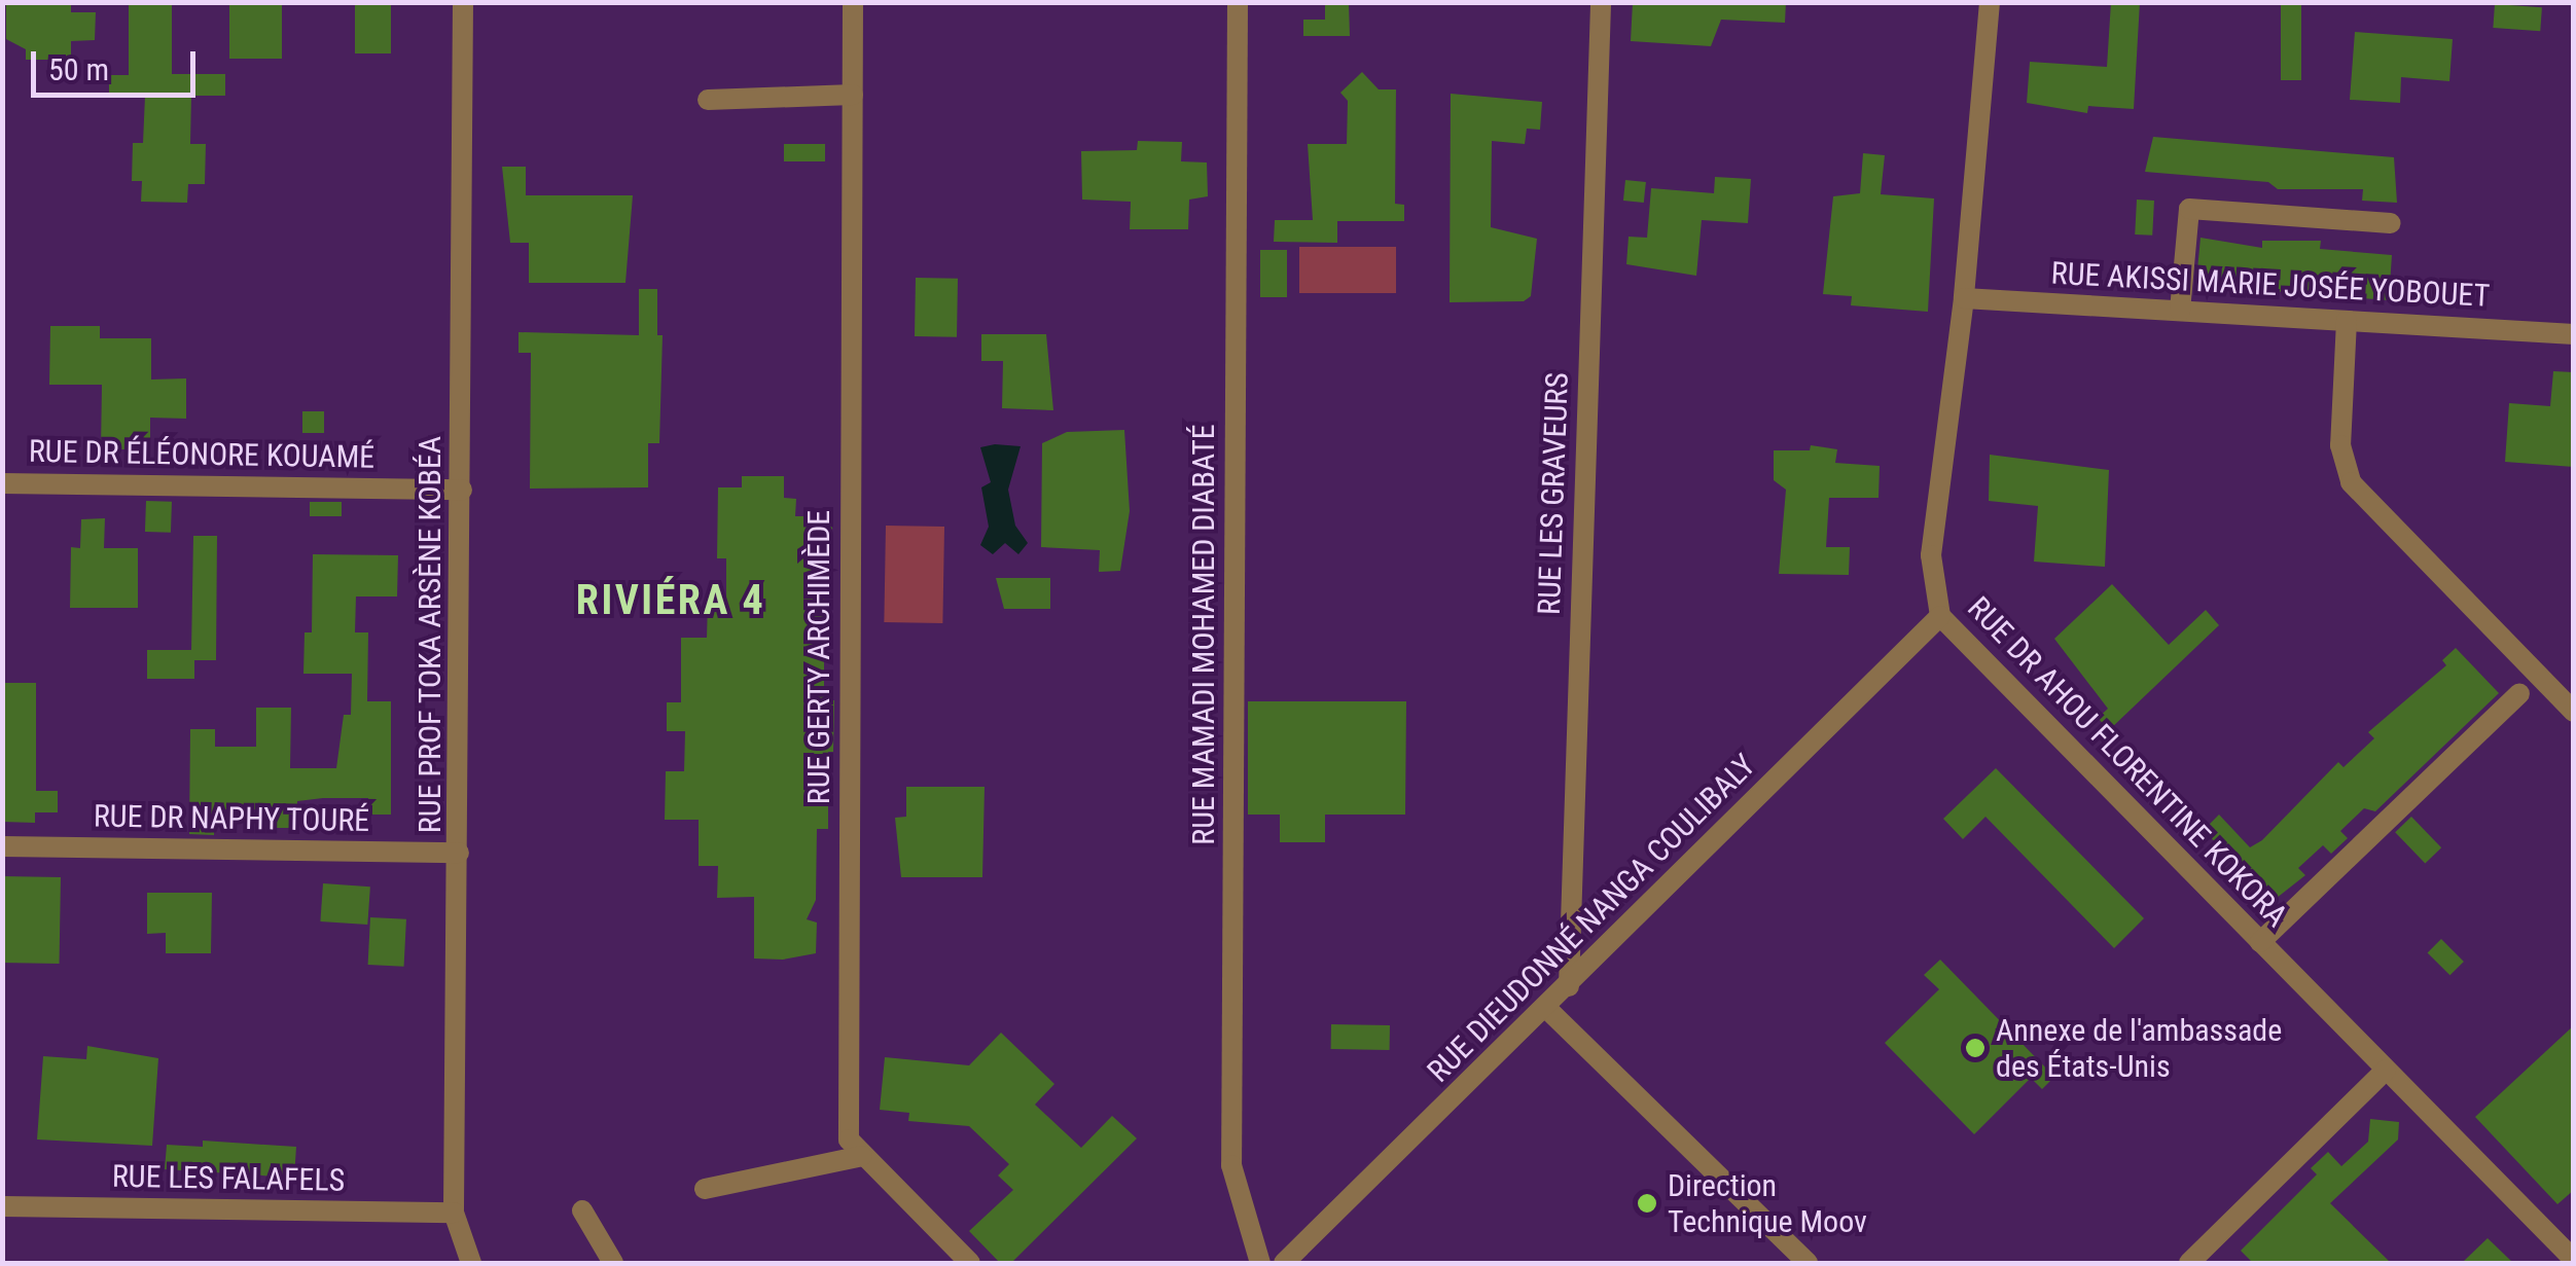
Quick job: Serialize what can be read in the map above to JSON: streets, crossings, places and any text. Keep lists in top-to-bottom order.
{
  "streets": {
    "street": [
      "RUE AKISSI MARIE JOSÉE YOBOUET",
      "RUE DR ÉLÉONORE KOUAMÉ",
      "RUE LES GRAVEURS",
      "RUE PROF TOKA ARSÈNE KOBÉA",
      "RUE MAMADI MOHAMED DIABATÉ",
      "RUE GERTY ARCHIMÈDE",
      "RUE DR AHOU FLORENTINE KOKORA",
      "RUE DR NAPHY TOURÉ",
      "RUE DIEUDONNÉ NANGA COULIBALY",
      "RUE LES FALAFELS"
    ]
  },
  "crossings": [
    ["RUE AKISSI MARIE JOSÉE YOBOUET", "RUE DR AHOU FLORENTINE KOKORA"],
    ["RUE DR ÉLÉONORE KOUAMÉ", "RUE PROF TOKA ARSÈNE KOBÉA"],
    ["RUE LES GRAVEURS", "RUE DIEUDONNÉ NANGA COULIBALY"],
    ["RUE PROF TOKA ARSÈNE KOBÉA", "RUE DR NAPHY TOURÉ"],
    ["RUE PROF TOKA ARSÈNE KOBÉA", "RUE LES FALAFELS"],
    ["RUE DR AHOU FLORENTINE KOKORA", "RUE DIEUDONNÉ NANGA COULIBALY"]
  ],
  "districts": ["RIVIÉRA 4"],
  "places": ["Annexe de l'ambassade des États-Unis", "Direction Technique Moov"],
  "scale_bar": "50 m"
}
